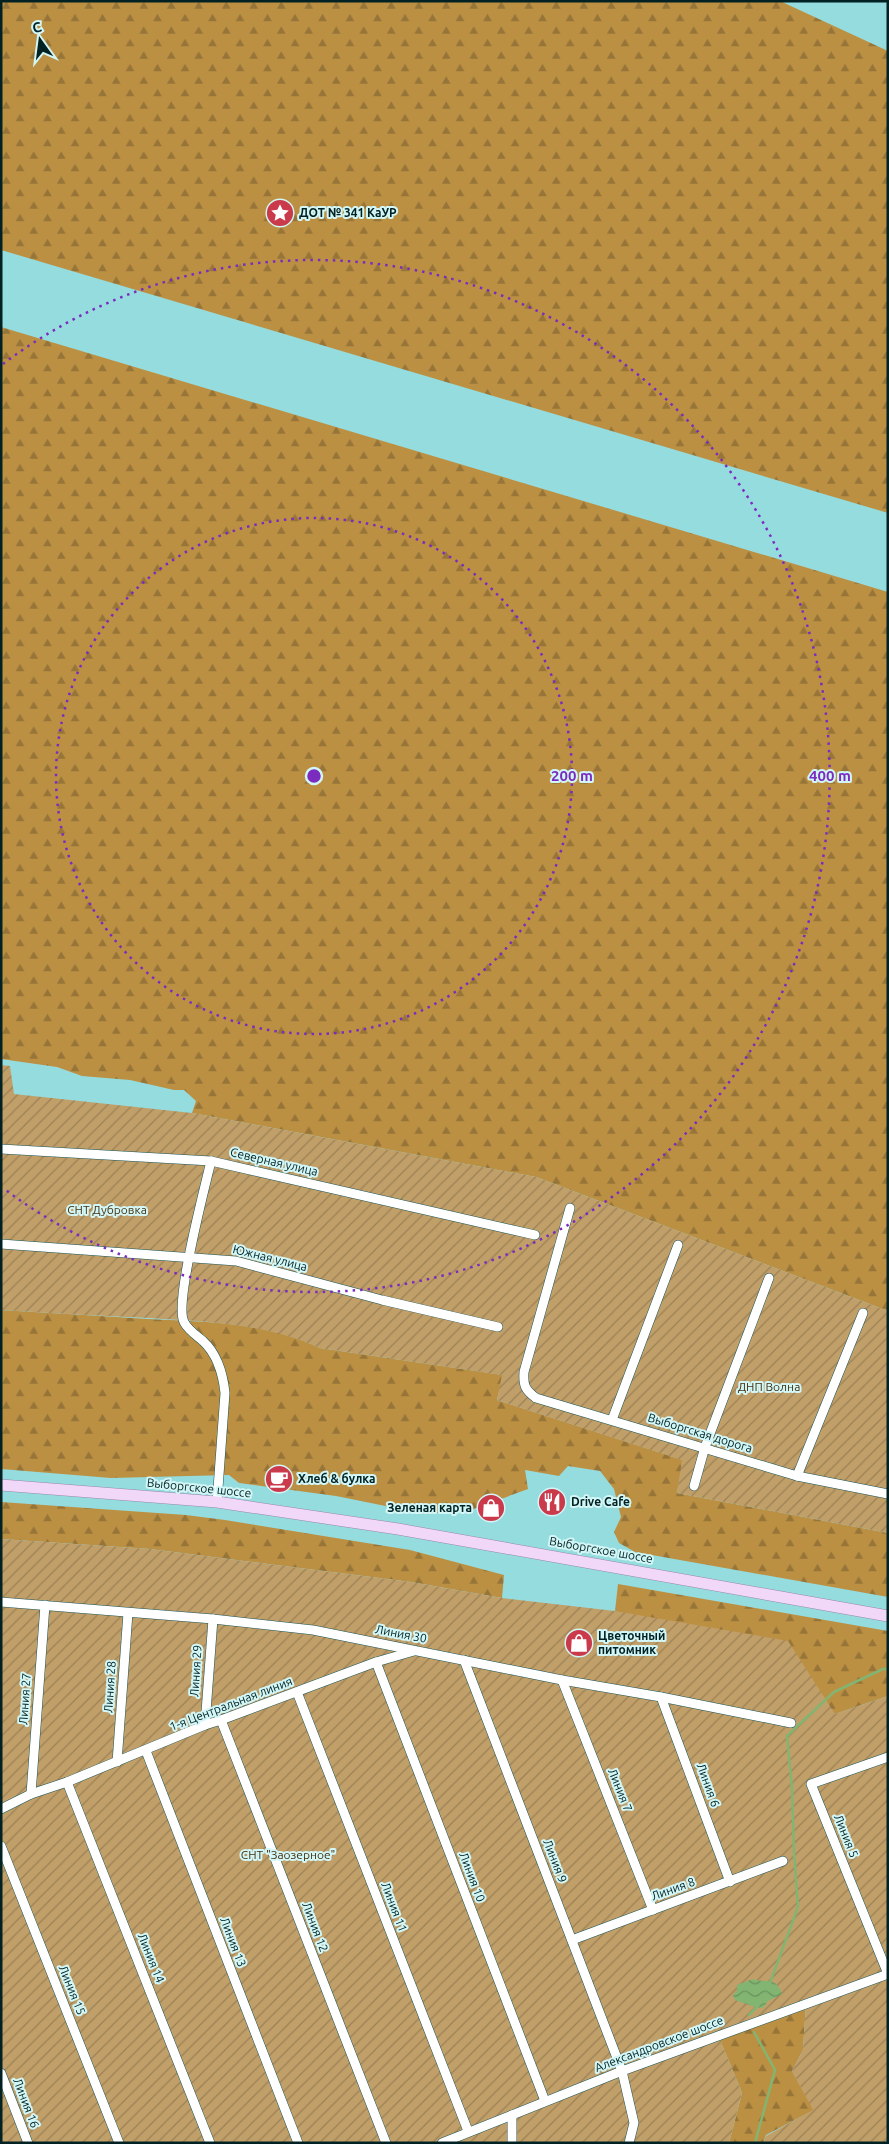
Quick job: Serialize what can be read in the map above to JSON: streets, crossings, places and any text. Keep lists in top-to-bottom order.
{
  "streets": {
    "main road": ["Выборгское шоссе"],
    "street": [
      "Северная улица",
      "Южная улица",
      "Выборгская дорога",
      "Линия 30",
      "Линия 29",
      "Линия 28",
      "Линия 27",
      "1-я Центральная линия",
      "Линия 6",
      "Линия 7",
      "Линия 5",
      "Линия 9",
      "Линия 10",
      "Линия 8",
      "Линия 11",
      "Линия 12",
      "Линия 13",
      "Линия 14",
      "Линия 15",
      "Александровское шоссе",
      "Линия 16"
    ]
  },
  "crossings": [
    ["Линия 30", "Линия 29"],
    ["Линия 30", "Линия 28"],
    ["Линия 30", "Линия 27"],
    ["Линия 30", "1-я Центральная линия"],
    ["Линия 30", "Линия 6"],
    ["Линия 30", "Линия 7"],
    ["Линия 30", "Линия 9"],
    ["Линия 29", "1-я Центральная линия"],
    ["Линия 28", "1-я Центральная линия"],
    ["Линия 27", "1-я Центральная линия"],
    ["1-я Центральная линия", "Линия 10"],
    ["1-я Центральная линия", "Линия 11"],
    ["1-я Центральная линия", "Линия 12"],
    ["1-я Центральная линия", "Линия 13"],
    ["1-я Центральная линия", "Линия 14"],
    ["Линия 6", "Линия 8"],
    ["Линия 7", "Линия 8"],
    ["Линия 5", "Александровское шоссе"],
    ["Линия 9", "Линия 8"],
    ["Линия 9", "Александровское шоссе"],
    ["Линия 10", "Александровское шоссе"],
    ["Линия 11", "Александровское шоссе"]
  ],
  "parks": ["СНТ Дубровка", "ДНП Волна", "СНТ \"Заозерное\""],
  "places": {
    "place": ["ДОТ № 341 КаУР"],
    "cafe": ["Хлеб & булка"],
    "restaurant": ["Drive Cafe"],
    "shop": ["Зеленая карта", "Цветочный питомник"]
  },
  "north": "top",
  "rings": ["200 m", "400 m"]
}
